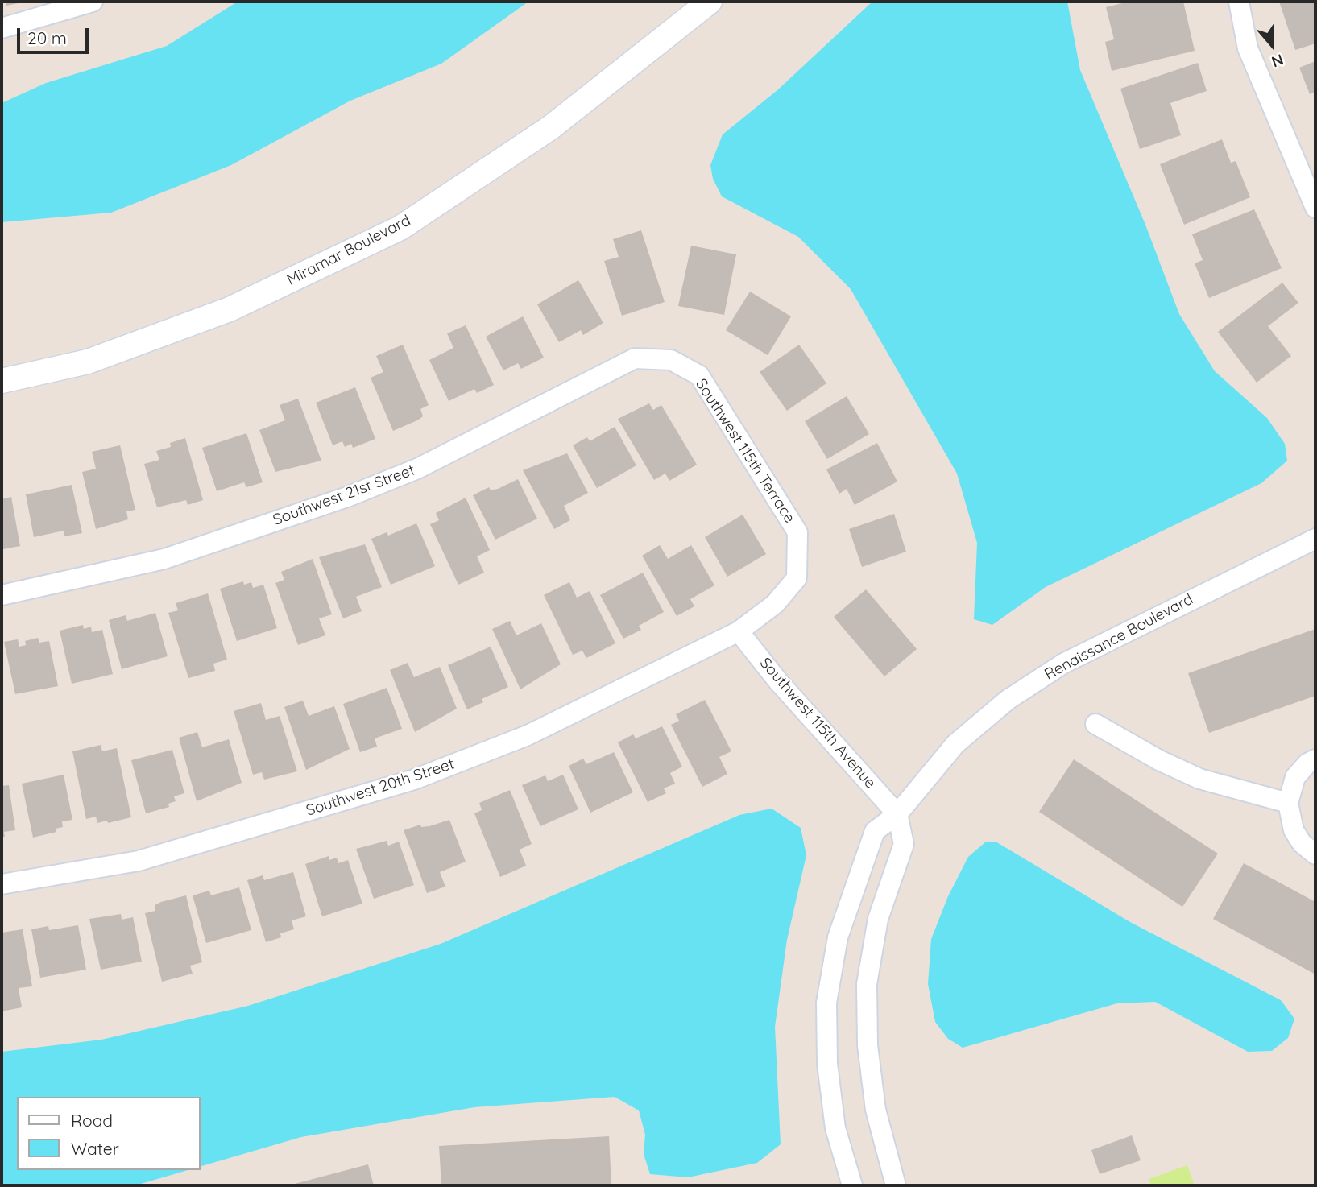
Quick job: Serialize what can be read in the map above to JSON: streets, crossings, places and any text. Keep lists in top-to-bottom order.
{
  "streets": {
    "street": [
      "Miramar Boulevard",
      "Southwest 115th Terrace",
      "Southwest 21st Street",
      "Renaissance Boulevard",
      "Southwest 115th Avenue",
      "Southwest 20th Street"
    ]
  },
  "crossings": [
    ["Southwest 115th Terrace", "Southwest 21st Street"],
    ["Southwest 115th Terrace", "Southwest 115th Avenue"],
    ["Southwest 115th Terrace", "Southwest 20th Street"],
    ["Renaissance Boulevard", "Southwest 115th Avenue"],
    ["Southwest 115th Avenue", "Southwest 20th Street"]
  ],
  "legend": ["Road", "Water"],
  "scale_bar": "20 m",
  "north": "bottom"
}
